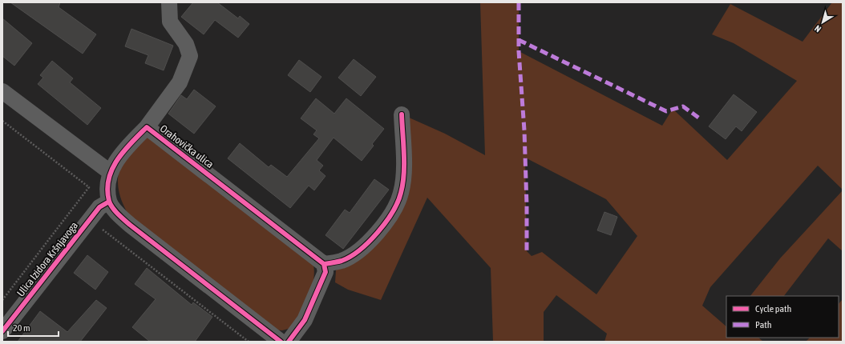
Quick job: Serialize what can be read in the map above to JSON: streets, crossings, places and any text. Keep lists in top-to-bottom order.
{
  "streets": {
    "street": ["Orahovička ulica", "Ulica Izidora Kršnjavoga"]
  },
  "crossings": [
    ["Orahovička ulica", "Ulica Izidora Kršnjavoga"]
  ],
  "legend": ["Cycle path", "Path"],
  "scale_bar": "20 m",
  "north": "bottom left"
}
